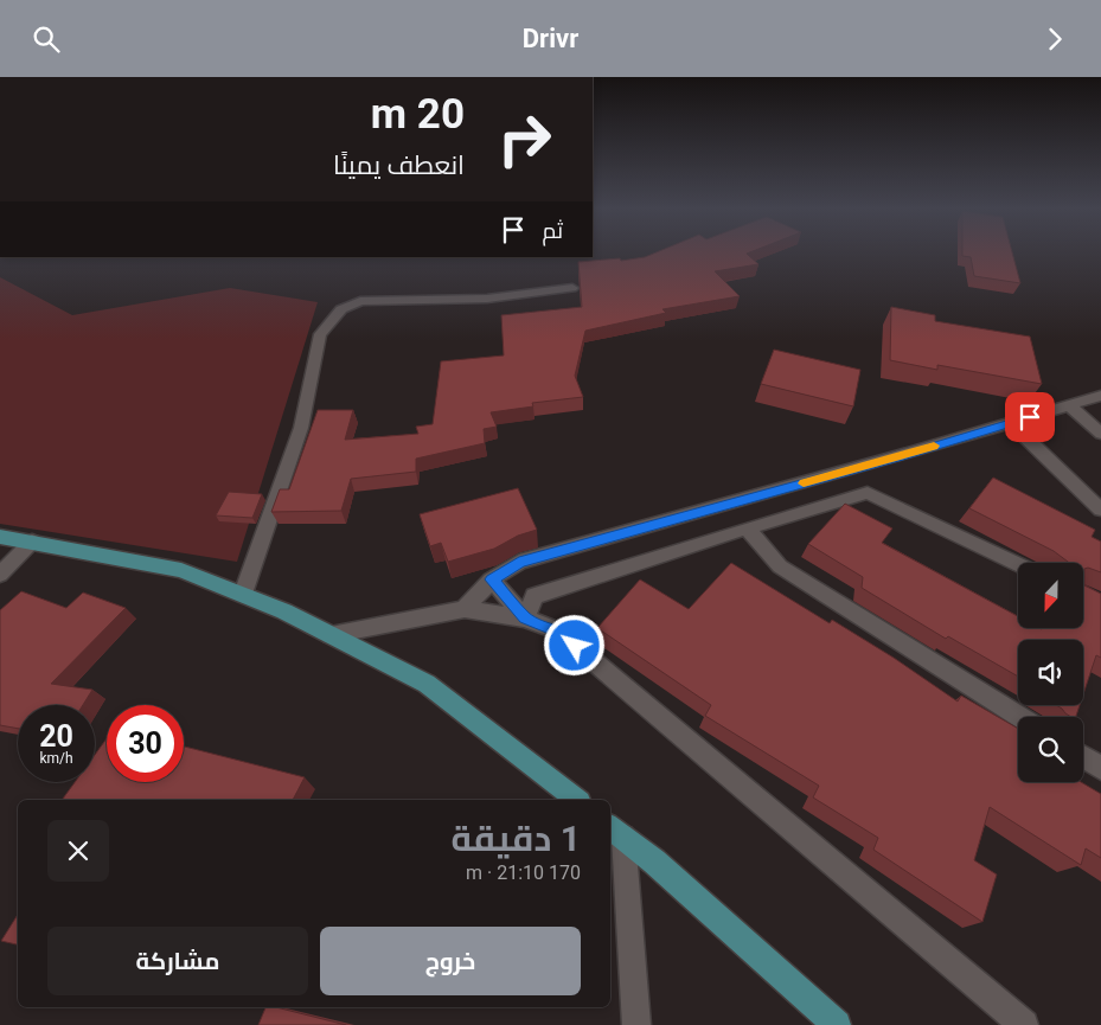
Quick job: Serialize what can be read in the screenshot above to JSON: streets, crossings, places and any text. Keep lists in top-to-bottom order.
{
  "north": "bottom",
  "page": {
    "header": "Drivr",
    "turn": ["20 m", "انعطف يمينًا"],
    "then": "ثم",
    "speed": "20 km/h",
    "limit": "30",
    "heading": ["1 دقيقة", "170 m · 21:10"],
    "buttons": ["خروج", "مشاركة"]
  }
}
